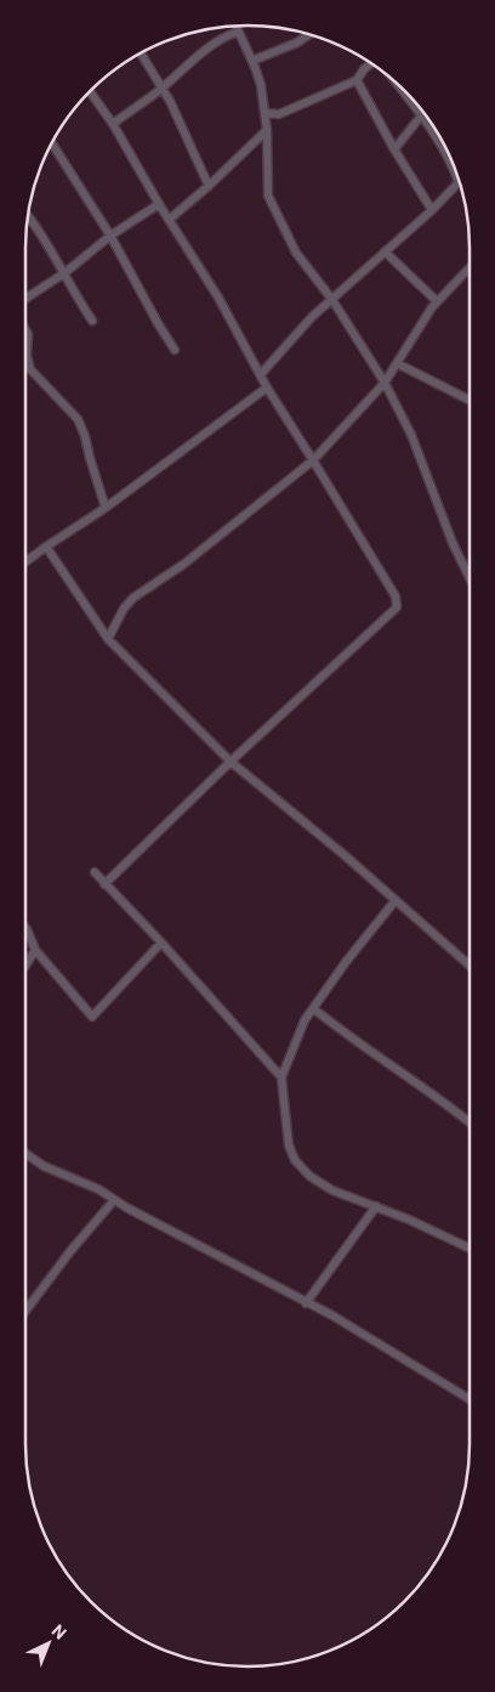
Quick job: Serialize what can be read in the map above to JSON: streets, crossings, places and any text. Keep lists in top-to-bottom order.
{
  "north": "top right"
}
